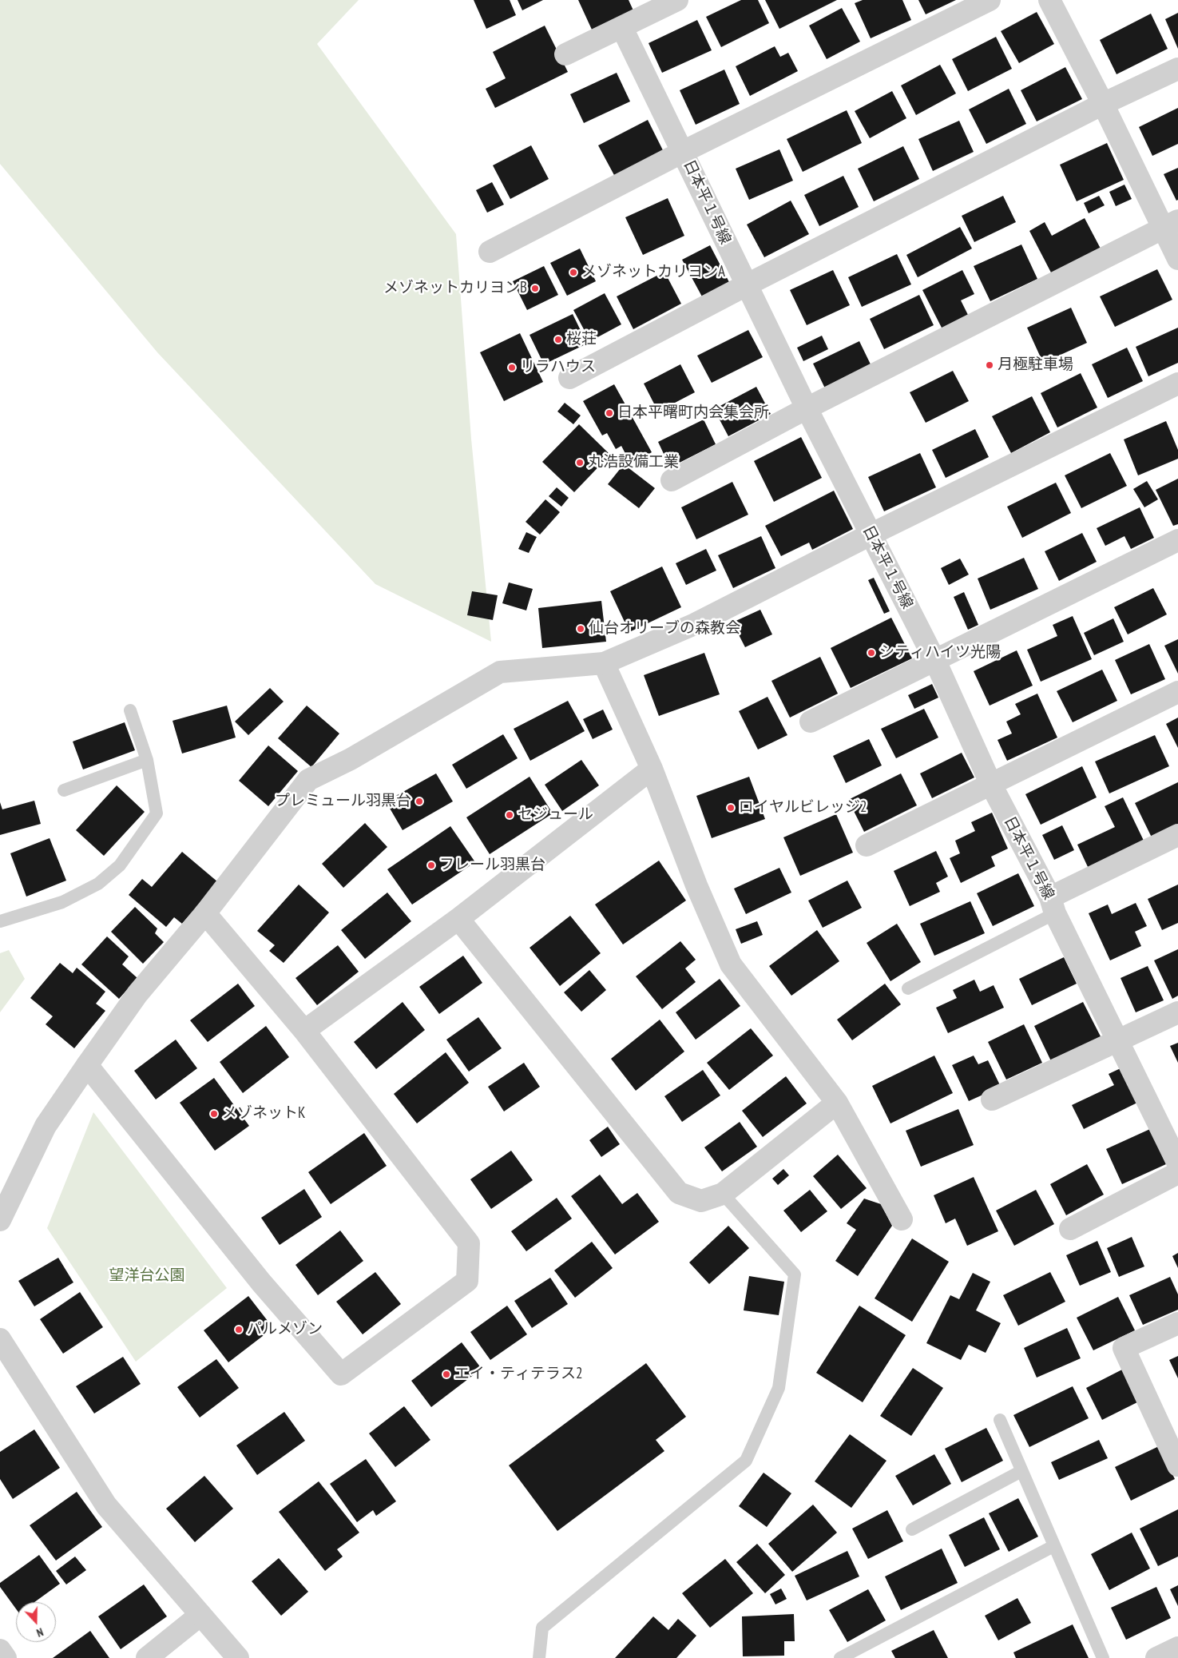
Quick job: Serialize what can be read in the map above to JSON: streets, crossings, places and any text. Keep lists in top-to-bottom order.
{
  "streets": {
    "street": ["日本平１号線"]
  },
  "parks": ["望洋台公園"],
  "places": [
    "メゾネットカリヨンA",
    "メゾネットカリヨンB",
    "桜荘",
    "月極駐車場",
    "リラハウス",
    "日本平曙町内会集会所",
    "丸浩設備工業",
    "仙台オリーブの森教会",
    "シティハイツ光陽",
    "プレミュール羽黒台",
    "ロイヤルビレッジ2",
    "セジュール",
    "フレール羽黒台",
    "メゾネットK",
    "パルメゾン",
    "エイ・ティテラス2"
  ],
  "north": "bottom"
}
